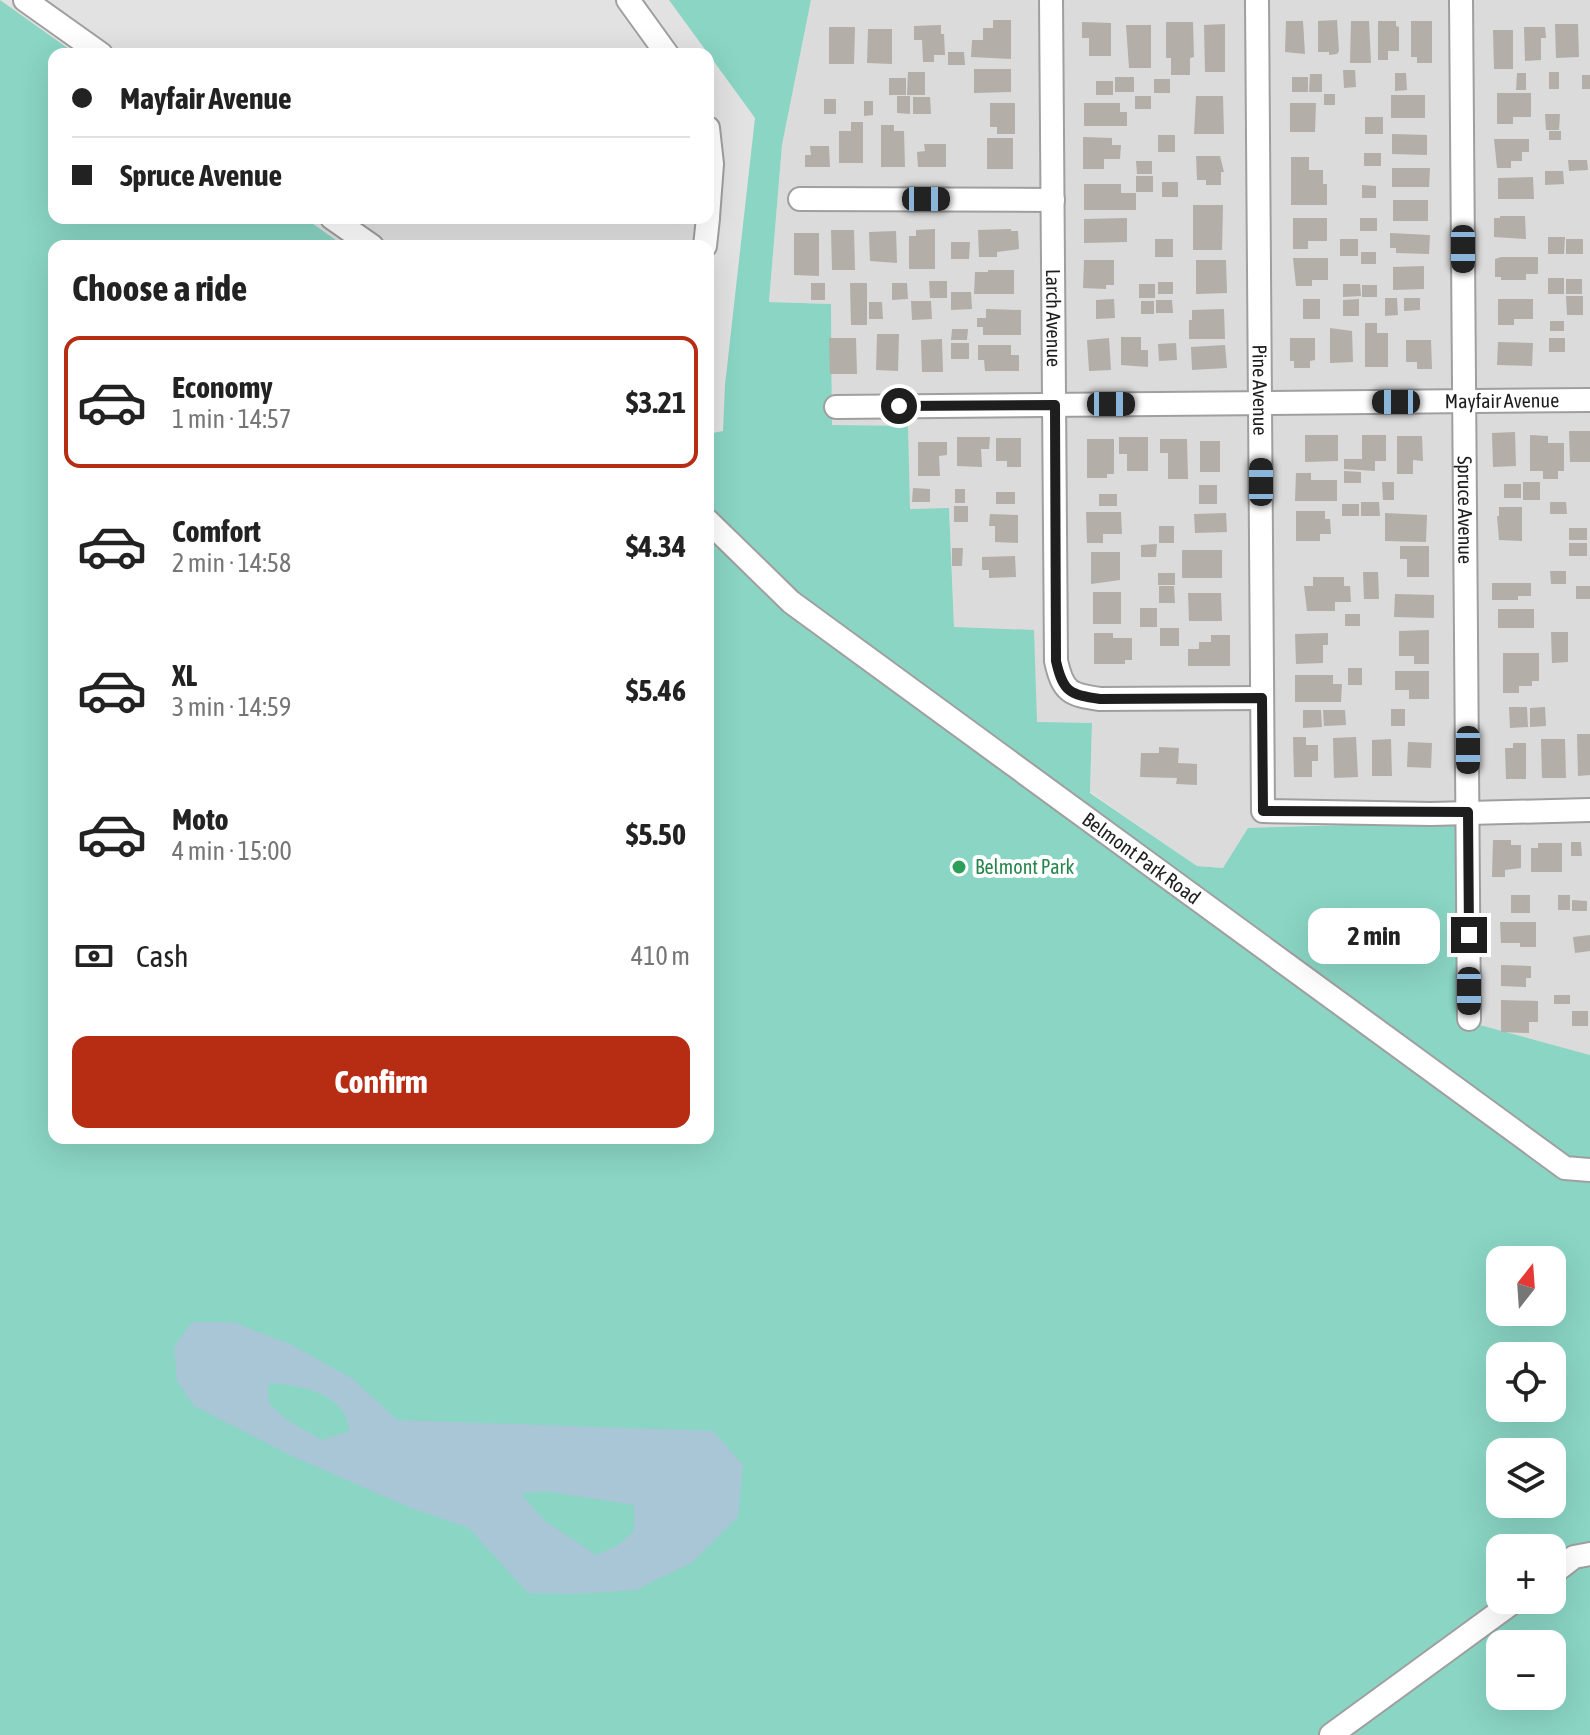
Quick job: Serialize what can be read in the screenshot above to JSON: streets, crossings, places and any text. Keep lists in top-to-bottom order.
{
  "streets": {
    "street": [
      "Larch Avenue",
      "Pine Avenue",
      "Mayfair Avenue",
      "Spruce Avenue",
      "Belmont Park Road"
    ]
  },
  "crossings": [
    ["Larch Avenue", "Pine Avenue"],
    ["Larch Avenue", "Mayfair Avenue"],
    ["Pine Avenue", "Mayfair Avenue"],
    ["Pine Avenue", "Spruce Avenue"],
    ["Mayfair Avenue", "Spruce Avenue"]
  ],
  "places": ["Belmont Park"],
  "north": "top",
  "page": {
    "banner": ["Mayfair Avenue", "Spruce Avenue"],
    "heading": "Choose a ride",
    "list": [
      {
        "name": "Economy",
        "note": "1 min · 14:57",
        "value": "$3.21"
      },
      {
        "name": "Comfort",
        "note": "2 min · 14:58",
        "value": "$4.34"
      },
      {
        "name": "XL",
        "note": "3 min · 14:59",
        "value": "$5.46"
      },
      {
        "name": "Moto",
        "note": "4 min · 15:00",
        "value": "$5.50"
      }
    ],
    "bubble": "2 min",
    "pay": ["Cash", "410 m"],
    "buttons": "Confirm",
    "map_buttons": ["+", "−"]
  }
}
